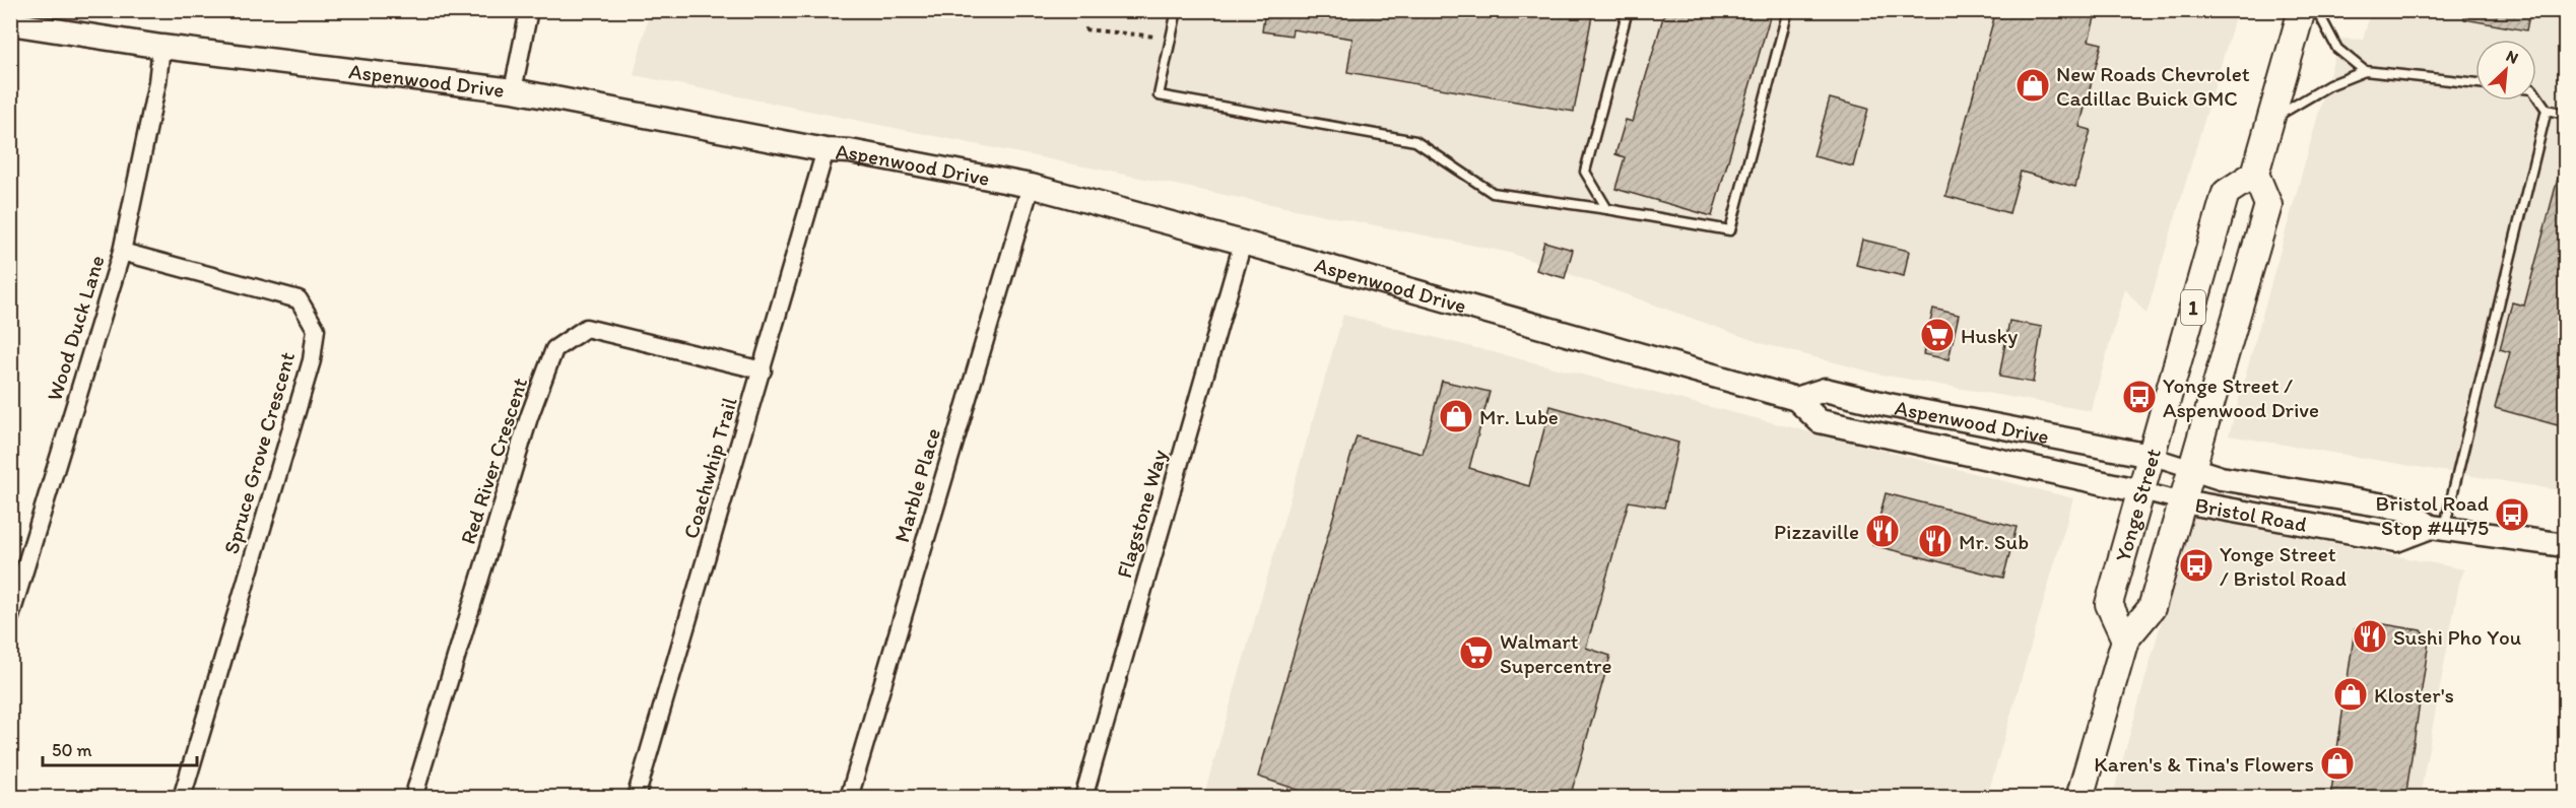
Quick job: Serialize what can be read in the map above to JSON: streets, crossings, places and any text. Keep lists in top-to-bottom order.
{
  "streets": {
    "main road": ["1", "Yonge Street"],
    "street": [
      "Aspenwood Drive",
      "Wood Duck Lane",
      "Spruce Grove Crescent",
      "Red River Crescent",
      "Coachwhip Trail",
      "Marble Place",
      "Flagstone Way",
      "Bristol Road"
    ]
  },
  "crossings": [
    ["Aspenwood Drive", "Wood Duck Lane"],
    ["Aspenwood Drive", "Coachwhip Trail"],
    ["Aspenwood Drive", "Marble Place"],
    ["Aspenwood Drive", "Yonge Street"],
    ["Aspenwood Drive", "Flagstone Way"],
    ["Aspenwood Drive", "Bristol Road"],
    ["Wood Duck Lane", "Spruce Grove Crescent"],
    ["Red River Crescent", "Coachwhip Trail"],
    ["Yonge Street", "Bristol Road"]
  ],
  "places": {
    "shop": [
      "New Roads Chevrolet Cadillac Buick GMC",
      "Mr. Lube",
      "Kloster's",
      "Karen's & Tina's Flowers"
    ],
    "supermarket": ["Husky", "Walmart Supercentre"],
    "bus stop": ["Yonge Street / Aspenwood Drive", "Bristol Road Stop #4475", "Yonge Street / Bristol Road"],
    "restaurant": ["Pizzaville", "Mr. Sub", "Sushi Pho You"]
  },
  "scale_bar": "50 m",
  "north": "top right"
}
